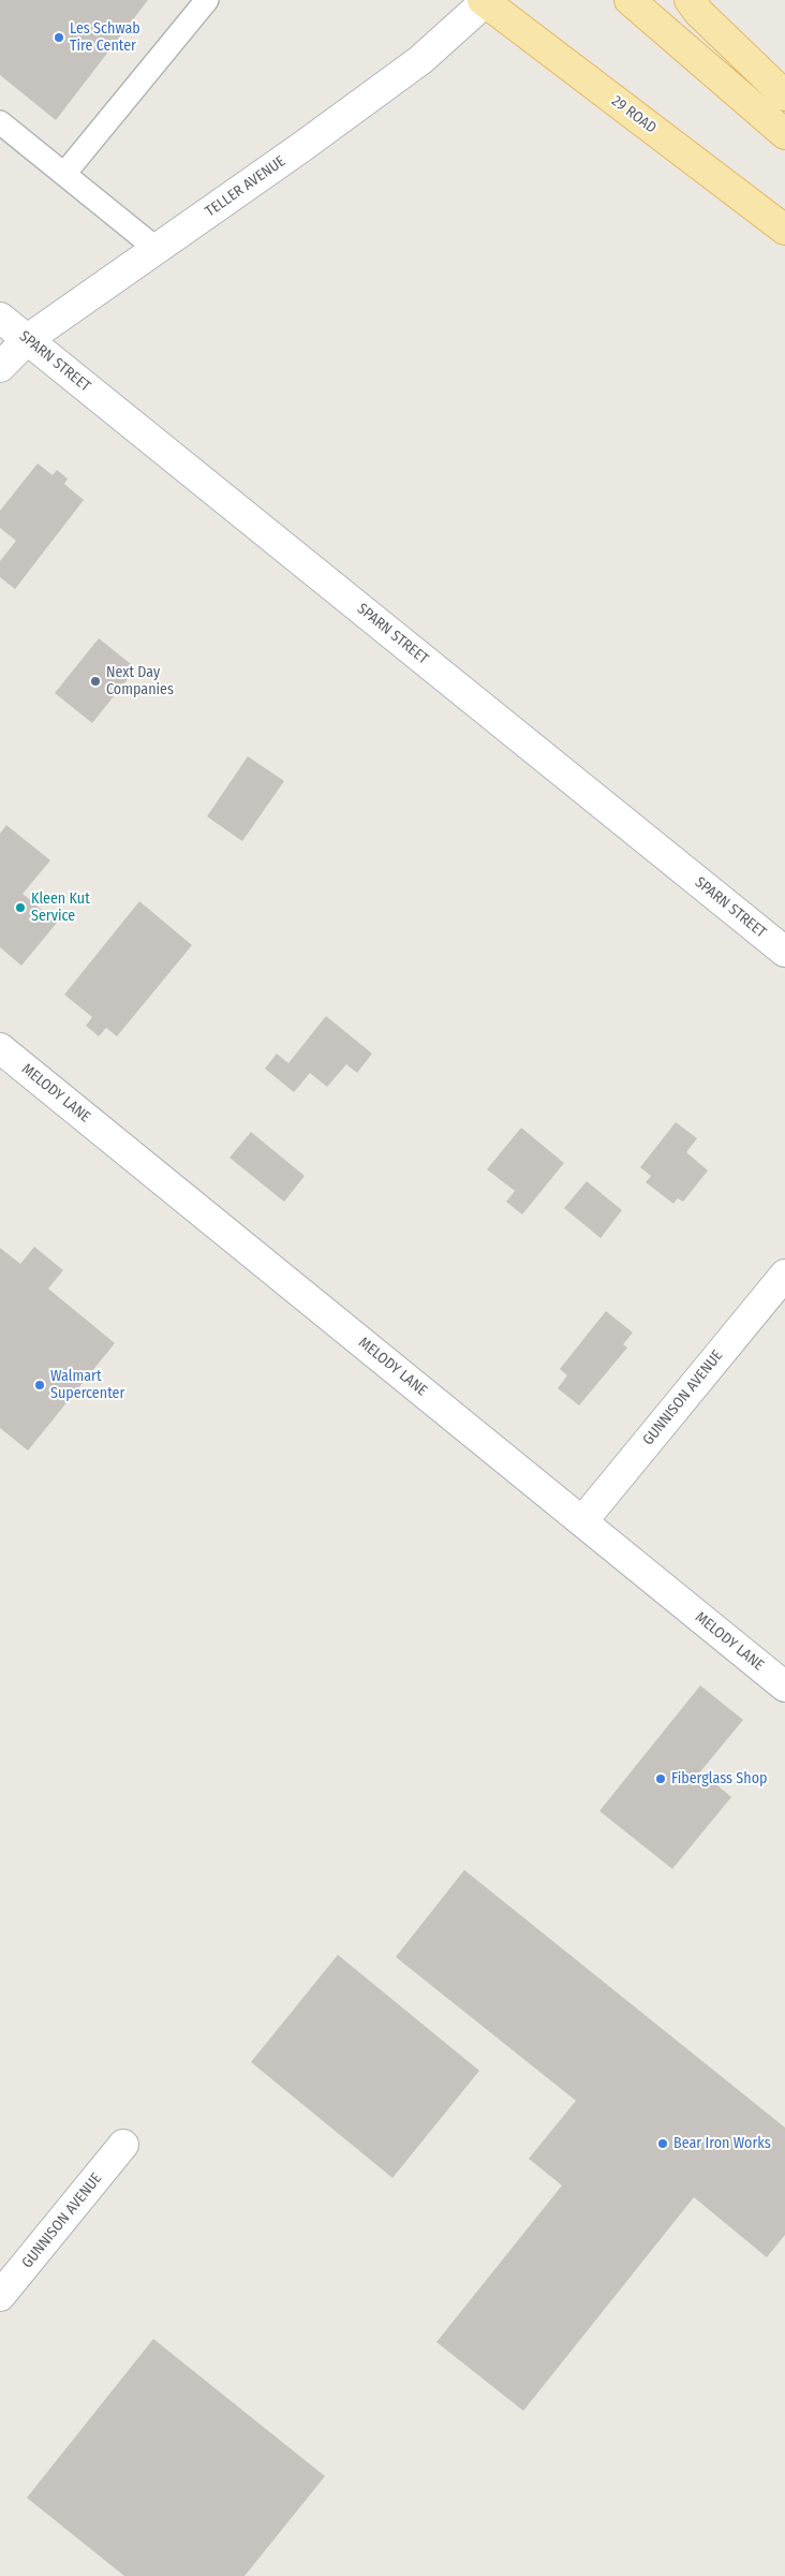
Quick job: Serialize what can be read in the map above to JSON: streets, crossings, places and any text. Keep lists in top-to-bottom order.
{
  "streets": {
    "main road": ["29 ROAD"],
    "street": [
      "TELLER AVENUE",
      "SPARN STREET",
      "MELODY LANE",
      "GUNNISON AVENUE"
    ]
  },
  "crossings": [
    ["29 ROAD", "TELLER AVENUE"],
    ["TELLER AVENUE", "SPARN STREET"],
    ["MELODY LANE", "GUNNISON AVENUE"]
  ],
  "places": [
    "Les Schwab Tire Center",
    "Next Day Companies",
    "Kleen Kut Service",
    "Walmart Supercenter",
    "Fiberglass Shop",
    "Bear Iron Works"
  ]
}
